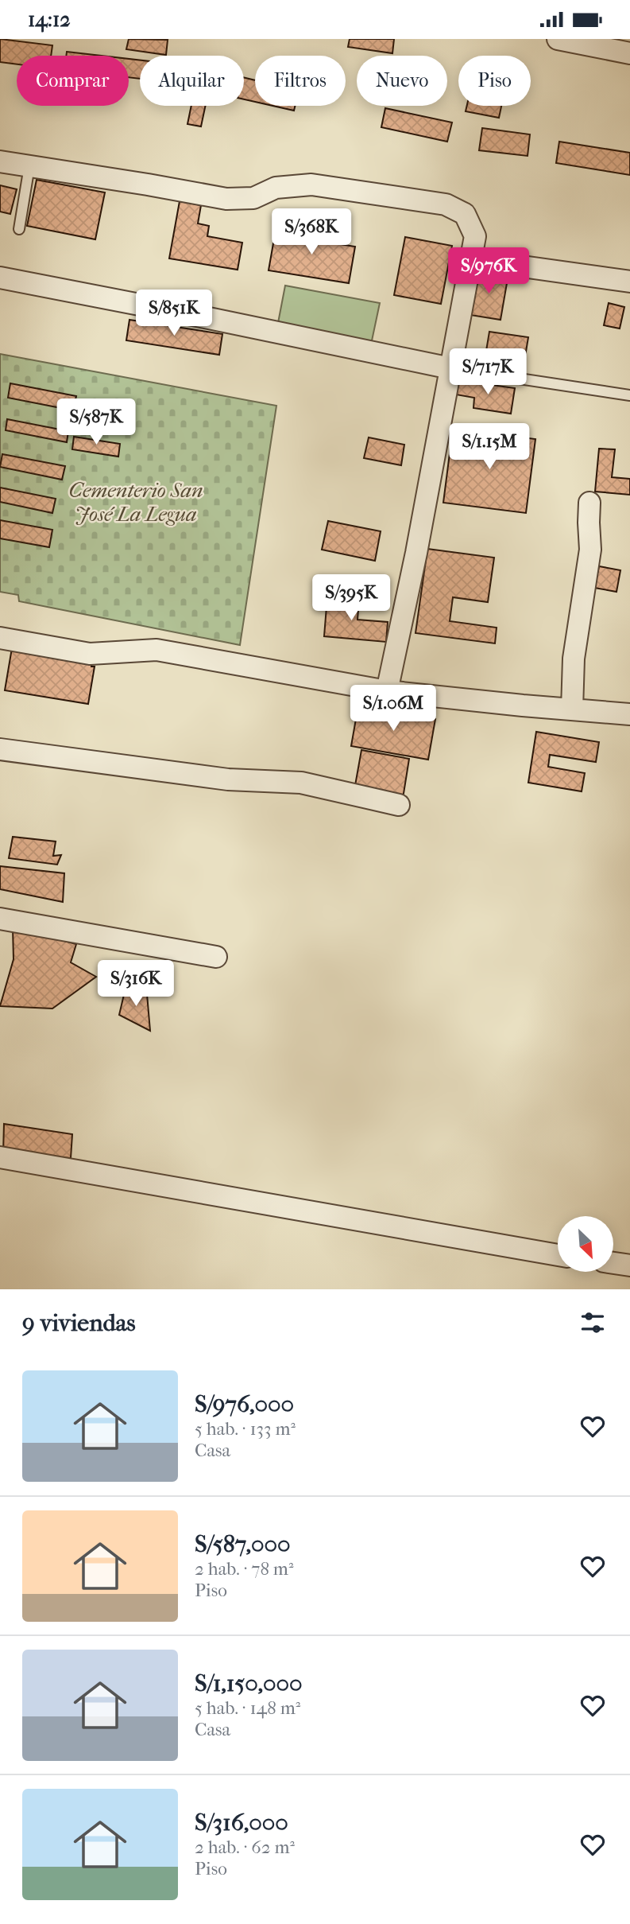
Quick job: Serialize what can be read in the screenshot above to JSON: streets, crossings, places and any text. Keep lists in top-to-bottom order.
{
  "parks": ["Cementerio San José La Legua"],
  "north": "bottom right",
  "page": {
    "status": "14:12",
    "chip": [
      "Comprar",
      "Alquilar",
      "Filtros",
      "Nuevo",
      "Piso"
    ],
    "price": [
      "S/368K",
      "S/976K",
      "S/851K",
      "S/717K",
      "S/587K",
      "S/1.15M",
      "S/395K",
      "S/1.06M",
      "S/316K"
    ],
    "heading": "9 viviendas",
    "list": [
      {
        "name": "S/976,000",
        "note": "5 hab. · 133 m² · Casa"
      },
      {
        "name": "S/587,000",
        "note": "2 hab. · 78 m² · Piso"
      },
      {
        "name": "S/1,150,000",
        "note": "5 hab. · 148 m² · Casa"
      },
      {
        "name": "S/316,000",
        "note": "2 hab. · 62 m² · Piso"
      }
    ]
  }
}
